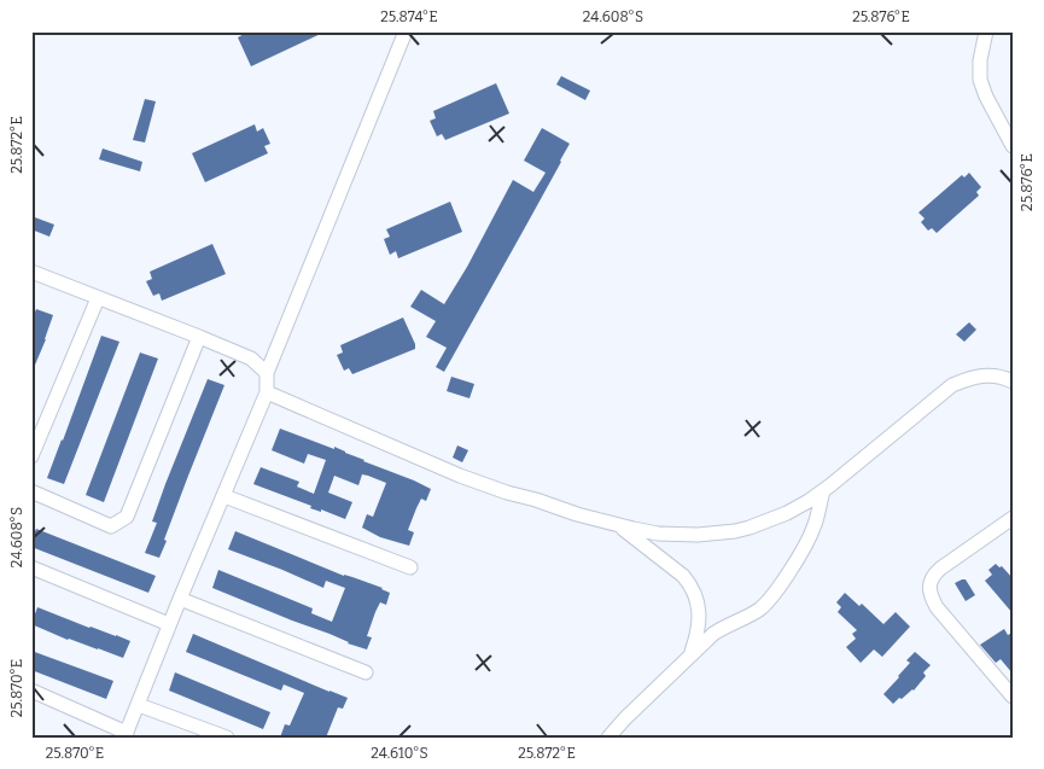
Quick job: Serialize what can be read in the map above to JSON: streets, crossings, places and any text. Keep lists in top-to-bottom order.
{
  "coordinates": [
    "25.874°E",
    "24.608°S",
    "25.876°E",
    "25.872°E",
    "25.870°E",
    "24.610°S"
  ]
}
